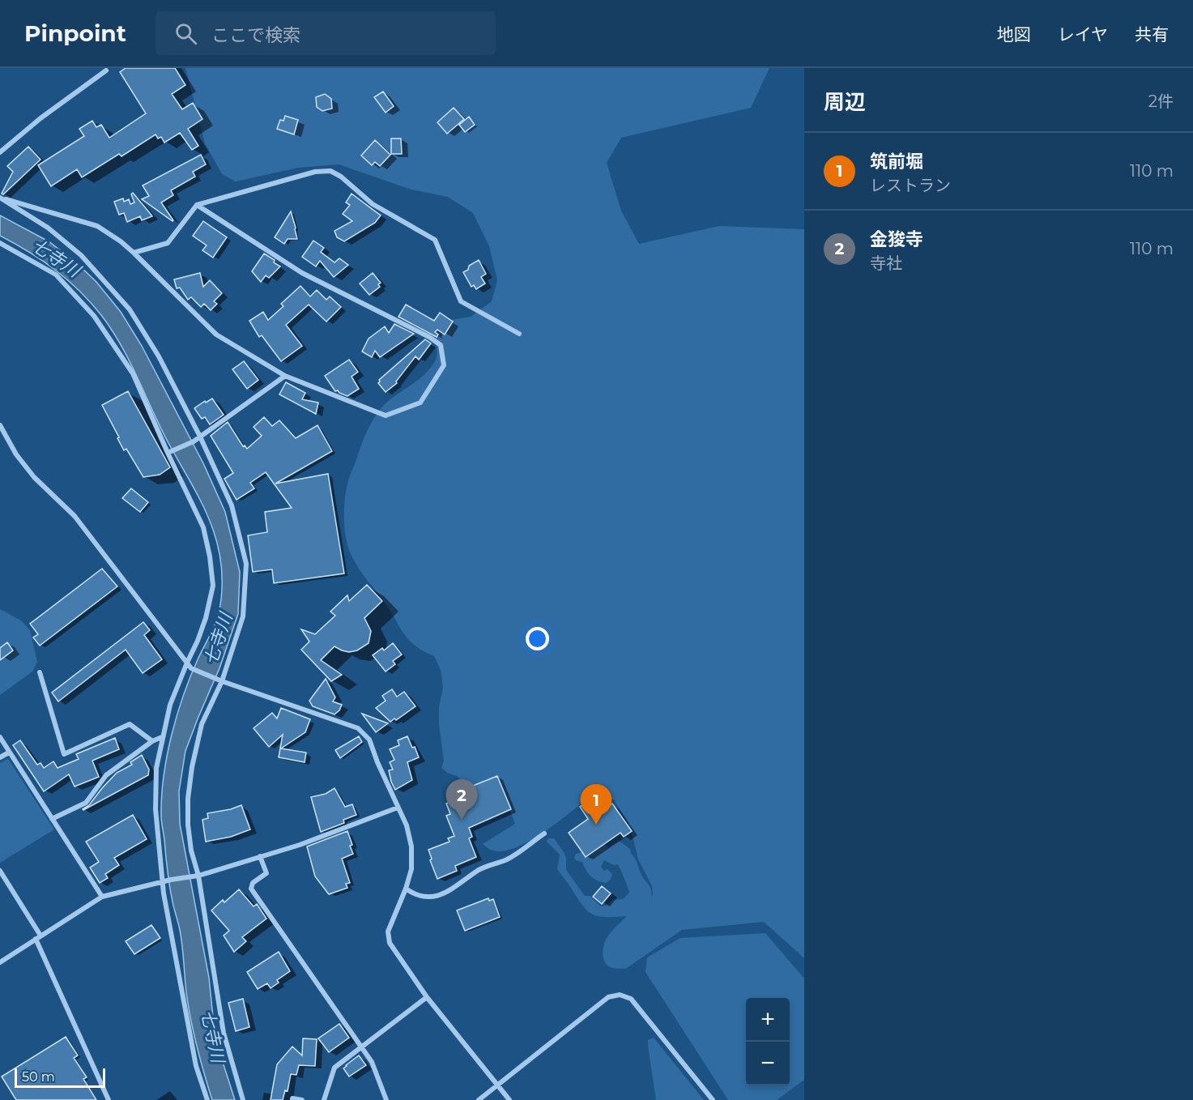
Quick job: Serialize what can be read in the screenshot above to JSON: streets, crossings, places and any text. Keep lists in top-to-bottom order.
{
  "water": ["七寺川"],
  "scale_bar": "50 m",
  "page": {
    "header": "Pinpoint",
    "search": "ここで検索",
    "nav": ["地図", "レイヤ", "共有"],
    "heading": ["周辺", "2件"],
    "list": [
      {
        "mark": "1",
        "name": "筑前堀",
        "note": "レストラン",
        "value": "110 m"
      },
      {
        "mark": "2",
        "name": "金狻寺",
        "note": "寺社",
        "value": "110 m"
      }
    ],
    "pins": ["2", "1"],
    "map_buttons": ["+", "−"],
    "scale": "50 m"
  }
}
